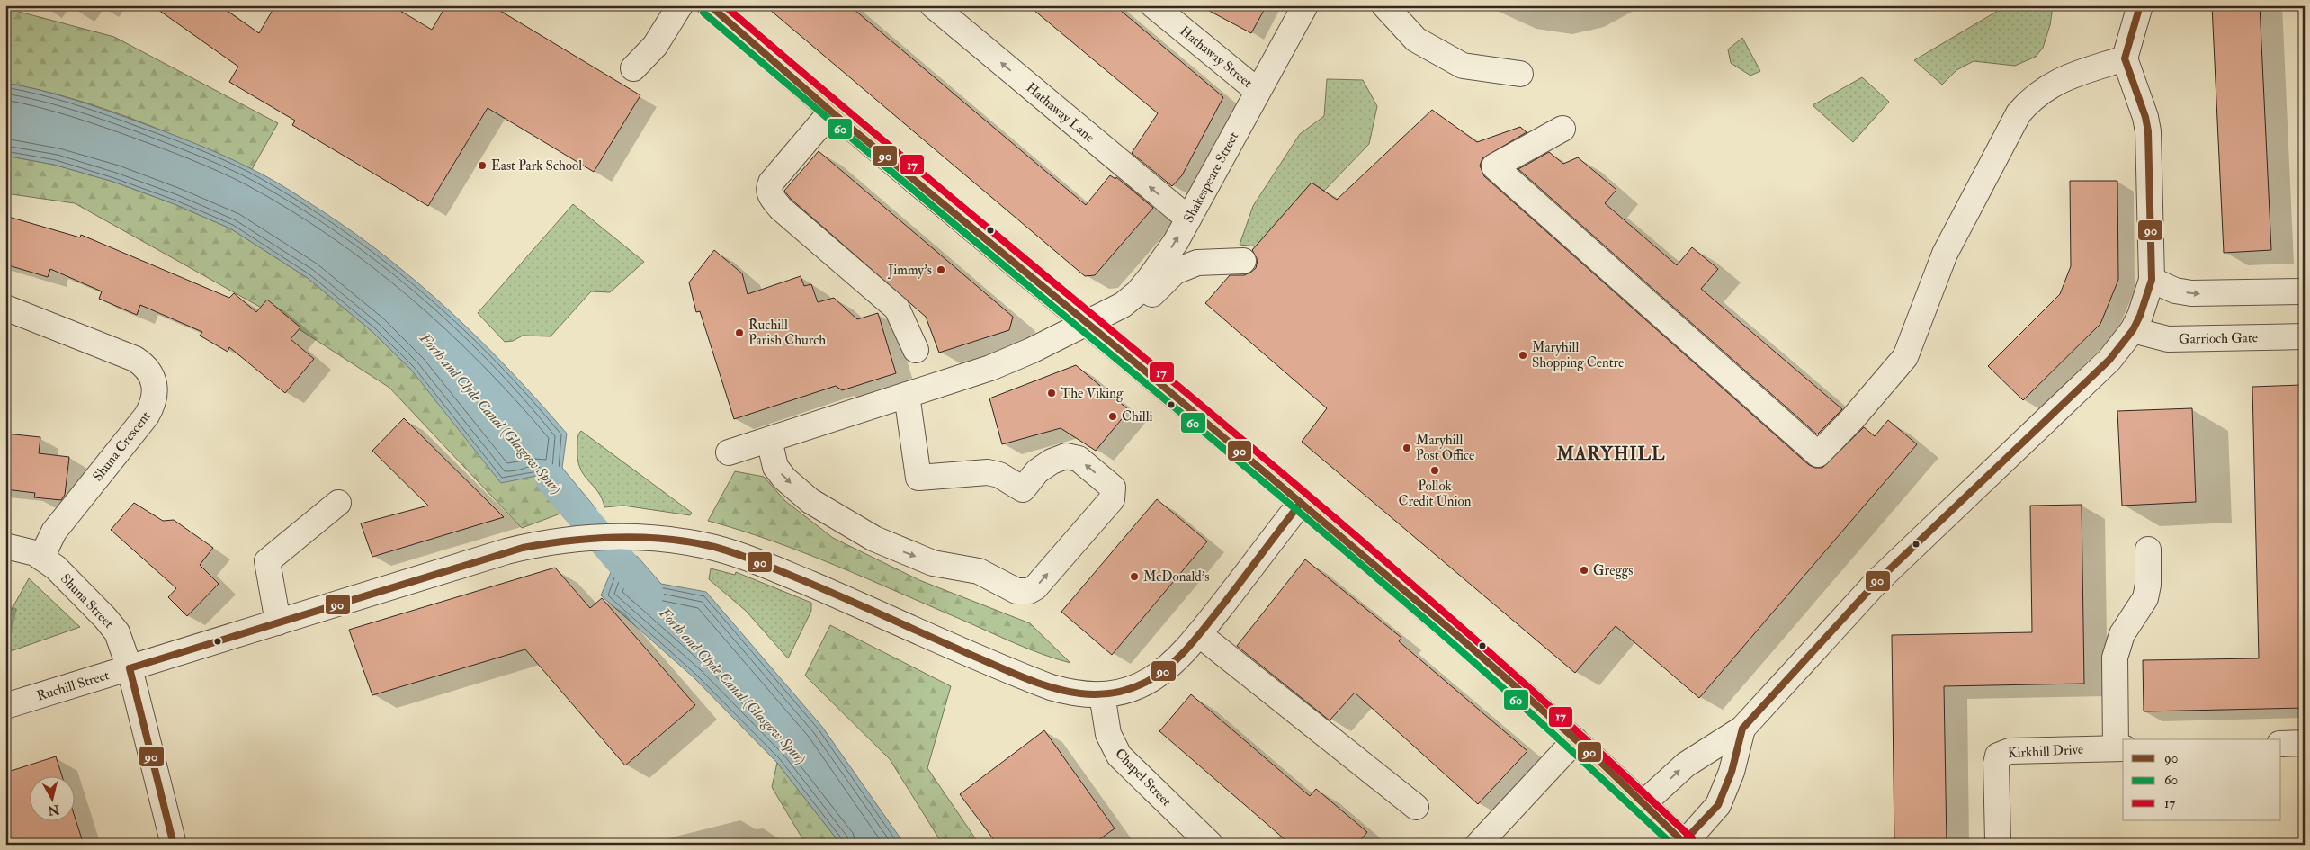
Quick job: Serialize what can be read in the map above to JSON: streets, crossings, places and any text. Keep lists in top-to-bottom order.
{
  "streets": {
    "street": [
      "Hathaway Street",
      "Hathaway Lane",
      "Shakespeare Street",
      "Garrioch Gate",
      "Shuna Crescent",
      "Shuna Street",
      "Ruchill Street",
      "Kirkhill Drive",
      "Chapel Street"
    ]
  },
  "crossings": [
    ["Hathaway Street", "Shakespeare Street"],
    ["Hathaway Lane", "Shakespeare Street"],
    ["Shuna Crescent", "Shuna Street"],
    ["Shuna Street", "Ruchill Street"],
    ["Ruchill Street", "Chapel Street"]
  ],
  "one_way": ["Hathaway Lane"],
  "districts": ["MARYHILL"],
  "water": ["Forth and Clyde Canal (Glasgow Spur)"],
  "places": [
    "East Park School",
    "Jimmy's",
    "Ruchill Parish Church",
    "Maryhill Shopping Centre",
    "The Viking",
    "Chilli",
    "Maryhill Post Office",
    "Pollok Credit Union",
    "Greggs",
    "McDonald's"
  ],
  "lines": ["transit line 90", "transit line 17", "transit line 60"],
  "legend": ["90", "60", "17"],
  "north": "bottom"
}
